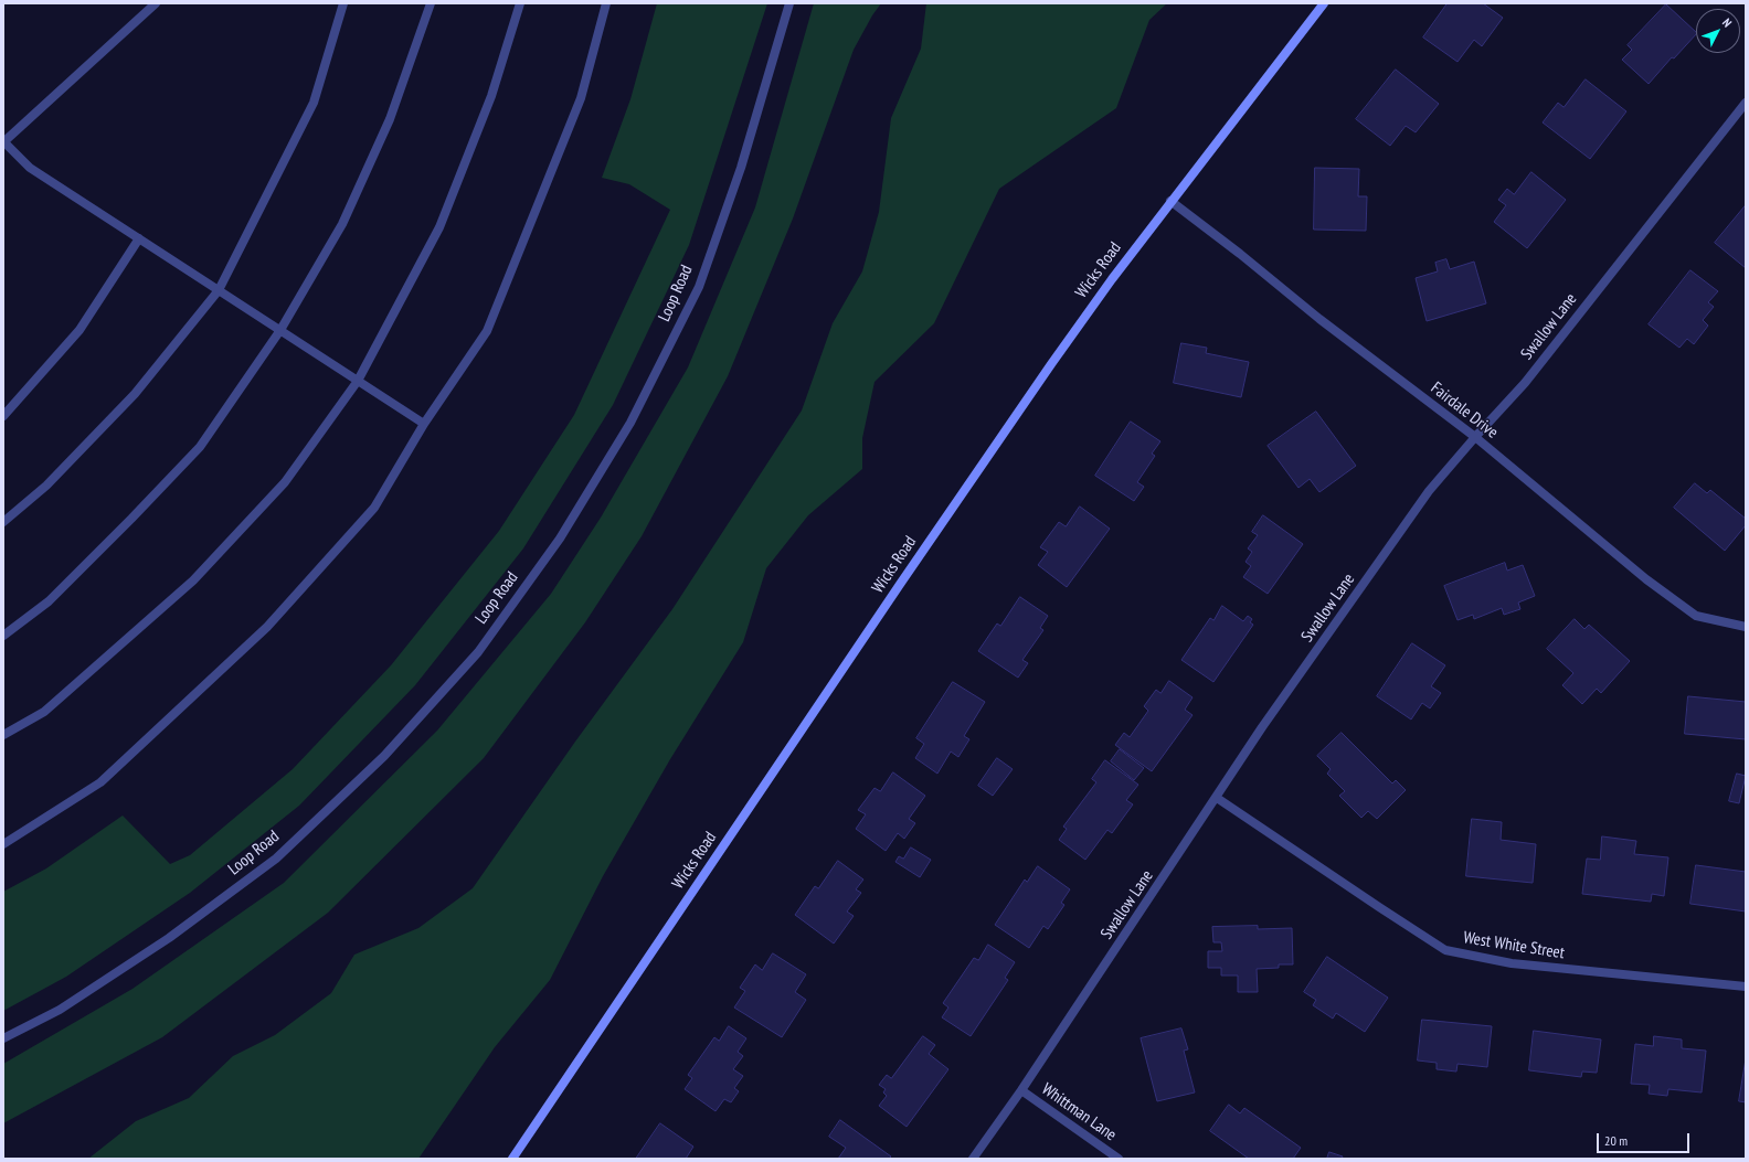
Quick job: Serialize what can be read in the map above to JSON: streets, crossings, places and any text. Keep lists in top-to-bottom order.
{
  "streets": {
    "main road": ["Wicks Road"],
    "street": [
      "Loop Road",
      "Swallow Lane",
      "Fairdale Drive",
      "West White Street",
      "Whittman Lane"
    ]
  },
  "crossings": [
    ["Wicks Road", "Fairdale Drive"],
    ["Swallow Lane", "Fairdale Drive"],
    ["Swallow Lane", "West White Street"],
    ["Swallow Lane", "Whittman Lane"]
  ],
  "scale_bar": "20 m",
  "north": "top right"
}
